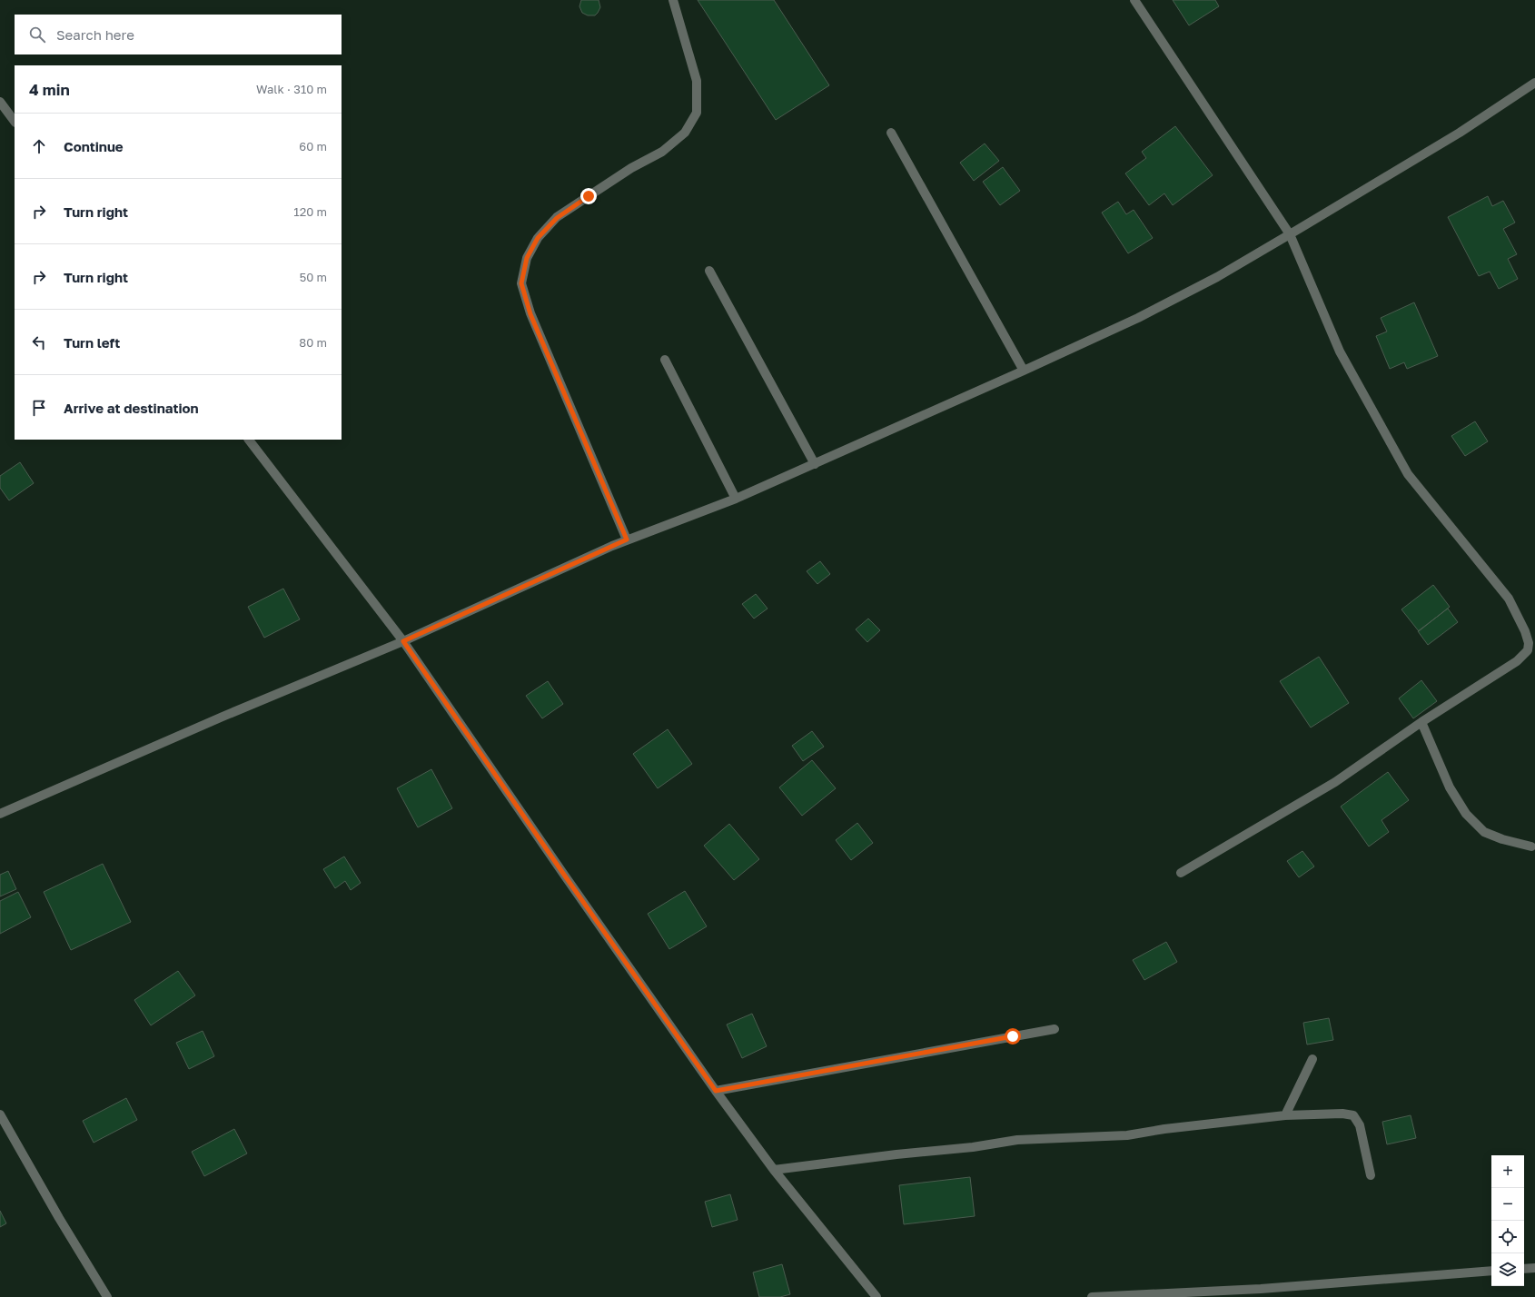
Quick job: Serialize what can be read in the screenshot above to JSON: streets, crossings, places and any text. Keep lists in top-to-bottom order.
{
  "page": {
    "search": "Search here",
    "heading": ["4 min", "Walk · 310 m"],
    "list": [
      ["Continue", "60 m"],
      ["Turn right", "120 m"],
      ["Turn right", "50 m"],
      ["Turn left", "80 m"],
      "Arrive at destination"
    ],
    "map_buttons": ["+", "−"]
  }
}
